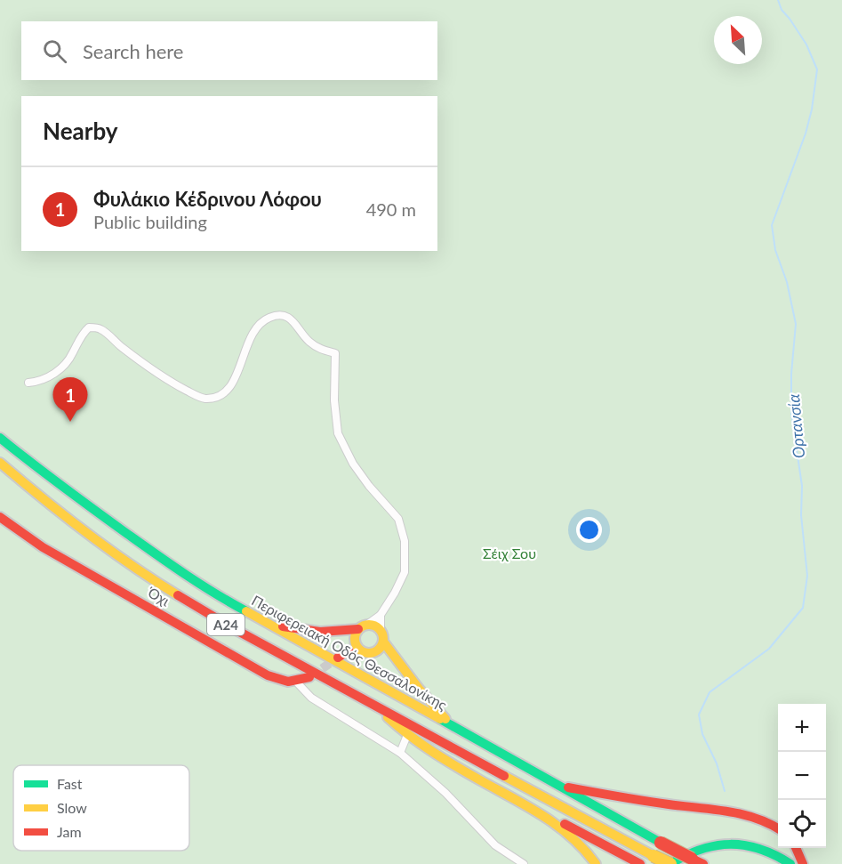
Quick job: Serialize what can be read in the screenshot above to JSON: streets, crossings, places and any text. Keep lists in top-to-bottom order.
{
  "streets": {
    "main road": ["Όχι", "Α24", "Περιφερειακή Οδός Θεσσαλονίκης"]
  },
  "water": ["Ορτανσία"],
  "parks": ["Σέιχ Σου"],
  "legend": ["Fast", "Slow", "Jam"],
  "north": "top left",
  "page": {
    "search": "Search here",
    "heading": "Nearby",
    "list": [
      {
        "mark": "1",
        "name": "Φυλάκιο Κέδρινου Λόφου",
        "note": "Public building",
        "value": "490 m"
      }
    ],
    "pins": "1",
    "map_buttons": ["+", "−"]
  }
}
